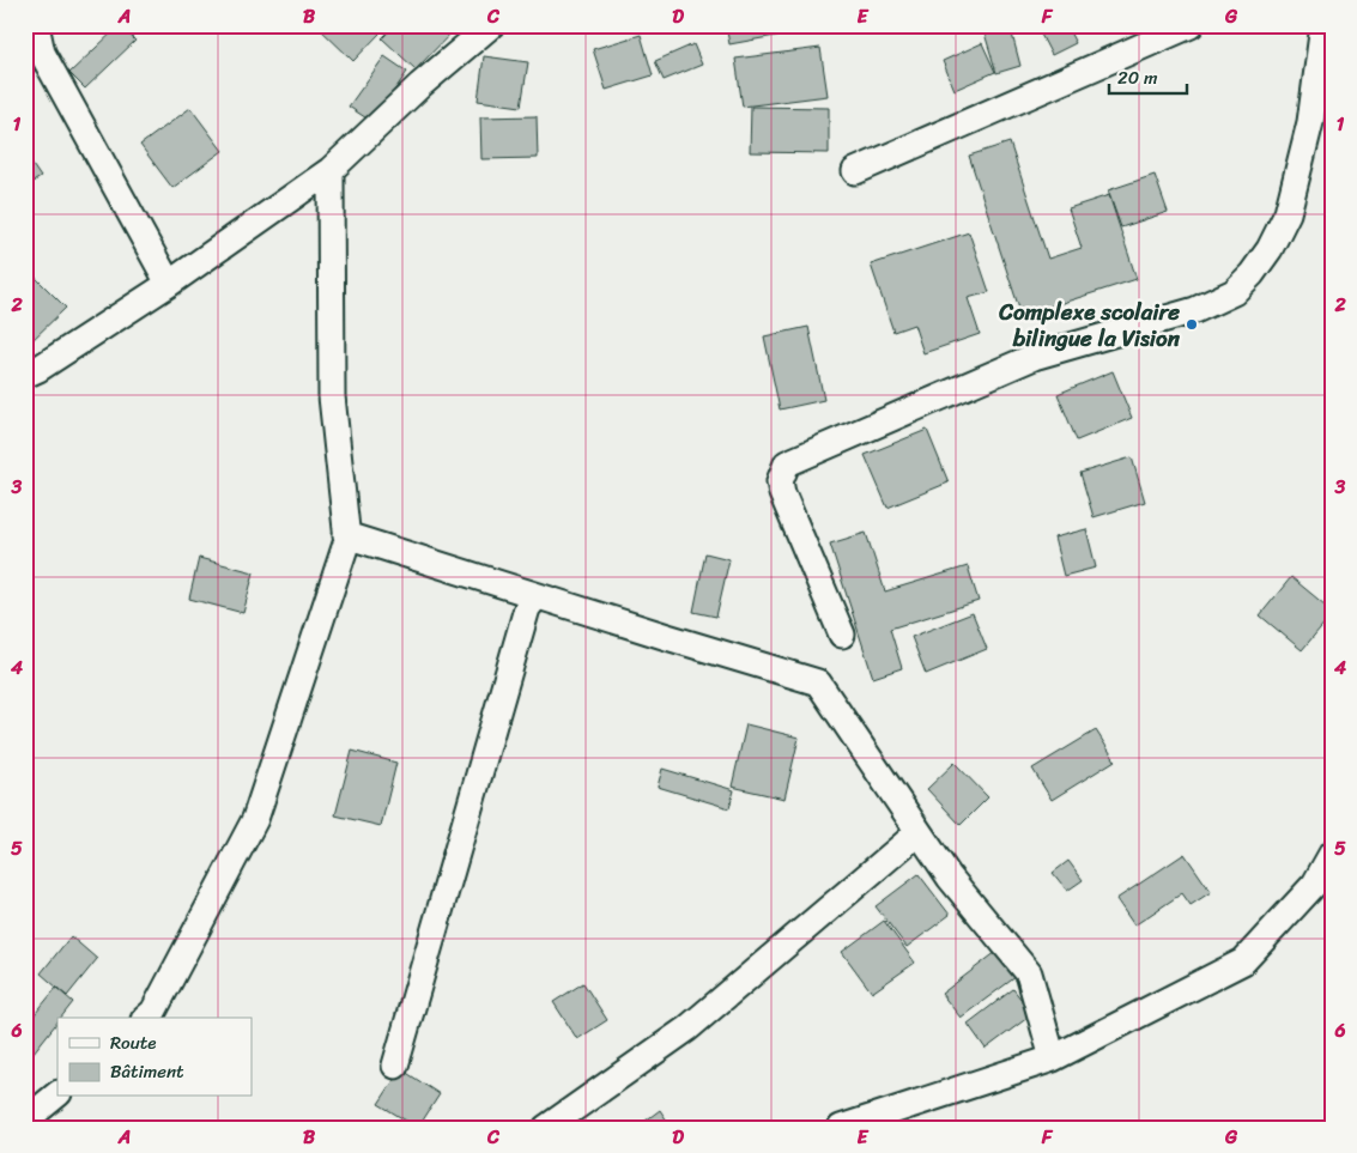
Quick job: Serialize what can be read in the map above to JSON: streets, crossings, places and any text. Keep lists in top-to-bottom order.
{
  "places": ["Complexe scolaire bilingue la Vision"],
  "legend": ["Route", "Bâtiment"],
  "scale_bar": "20 m",
  "grid": {
    "columns": [
      "A",
      "B",
      "C",
      "D",
      "E",
      "F",
      "G"
    ],
    "rows": [
      "1",
      "2",
      "3",
      "4",
      "5",
      "6"
    ]
  }
}
